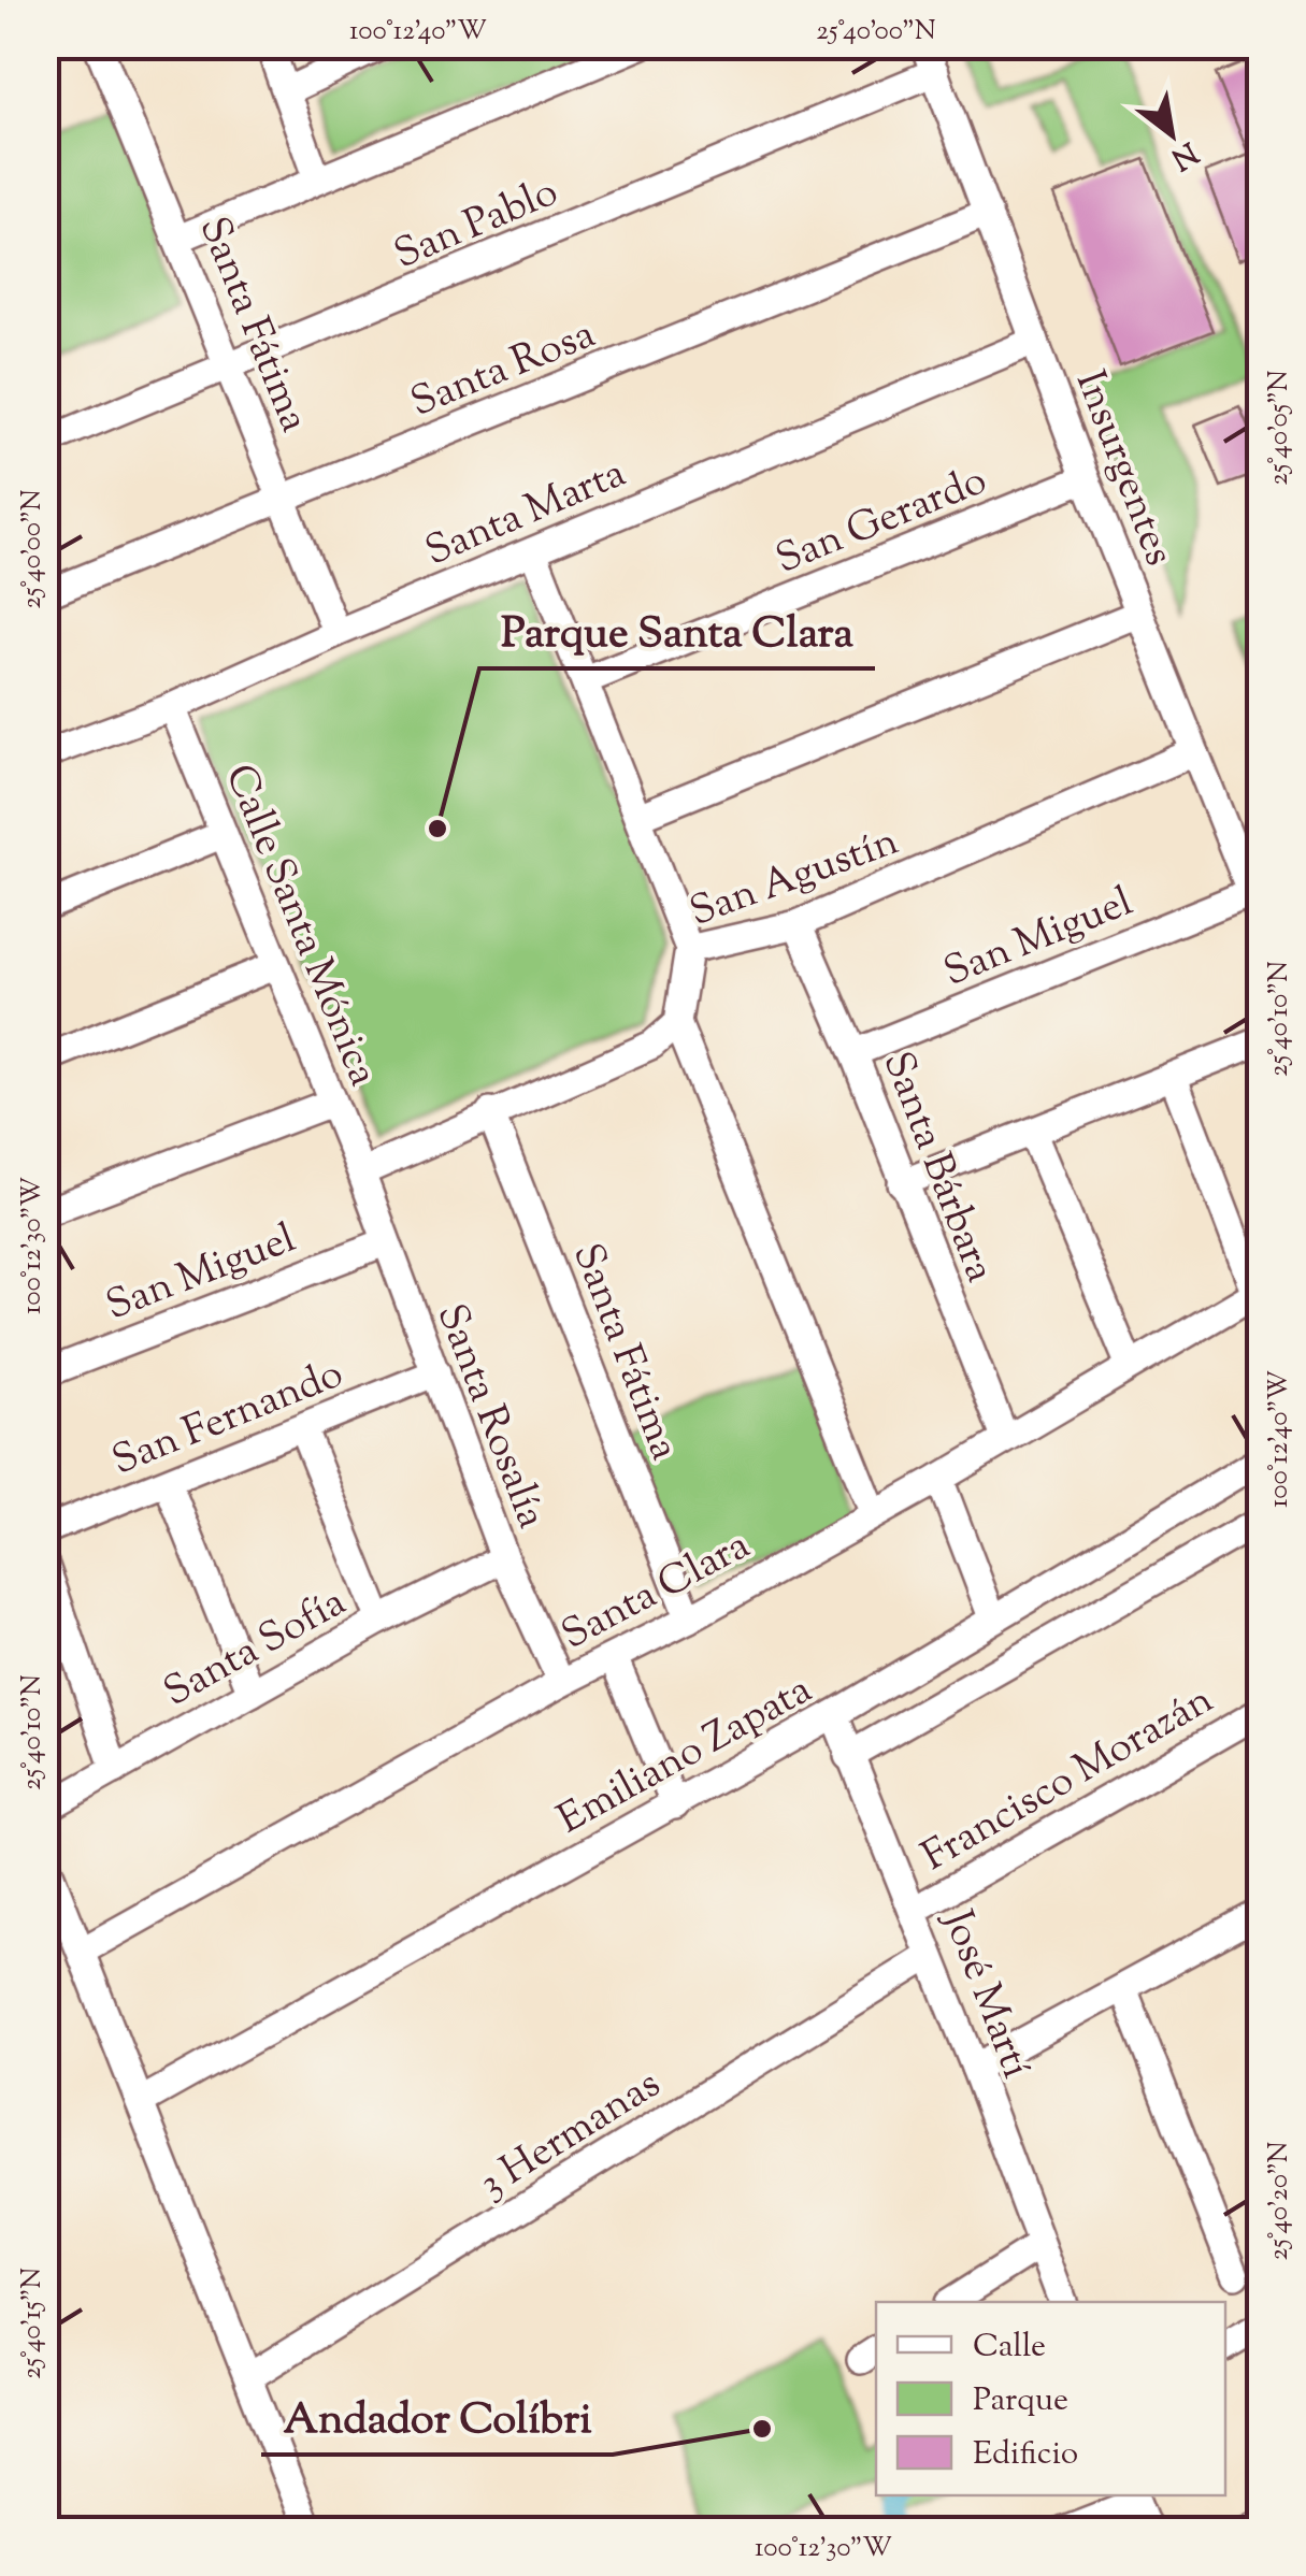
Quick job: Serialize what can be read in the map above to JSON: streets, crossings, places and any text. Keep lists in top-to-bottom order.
{
  "streets": {
    "street": [
      "San Pablo",
      "Santa Fátima",
      "Santa Rosa",
      "Insurgentes",
      "Santa Marta",
      "San Gerardo",
      "San Agustín",
      "Calle Santa Mónica",
      "San Miguel",
      "Santa Bárbara",
      "San Fernando",
      "Santa Rosalía",
      "Santa Clara",
      "Santa Sofía",
      "Emiliano Zapata",
      "Francisco Morazán",
      "José Martí",
      "3 Hermanas"
    ]
  },
  "crossings": [
    ["San Pablo", "Santa Fátima"],
    ["San Pablo", "Insurgentes"],
    ["Santa Fátima", "Santa Rosa"],
    ["Santa Fátima", "Santa Marta"],
    ["Santa Fátima", "Santa Clara"],
    ["Santa Rosa", "Insurgentes"],
    ["Insurgentes", "Santa Marta"],
    ["Insurgentes", "San Gerardo"],
    ["Insurgentes", "San Agustín"],
    ["Insurgentes", "San Miguel"],
    ["Santa Marta", "Calle Santa Mónica"],
    ["San Agustín", "Santa Bárbara"],
    ["Calle Santa Mónica", "Santa Rosalía"],
    ["San Miguel", "Santa Bárbara"],
    ["San Miguel", "Santa Rosalía"],
    ["Santa Bárbara", "Santa Clara"],
    ["San Fernando", "Santa Rosalía"],
    ["Santa Rosalía", "Santa Clara"],
    ["Santa Rosalía", "Santa Sofía"],
    ["Emiliano Zapata", "José Martí"],
    ["Francisco Morazán", "José Martí"],
    ["José Martí", "3 Hermanas"]
  ],
  "places": ["Parque Santa Clara", "Andador Colíbri"],
  "legend": ["Calle", "Parque", "Edificio"],
  "north": "bottom right",
  "coordinates": [
    "100°12'40\"W",
    "25°40'00\"N",
    "25°40'05\"N",
    "25°40'10\"N",
    "100°12'30\"W",
    "25°40'20\"N",
    "25°40'15\"N"
  ]
}
